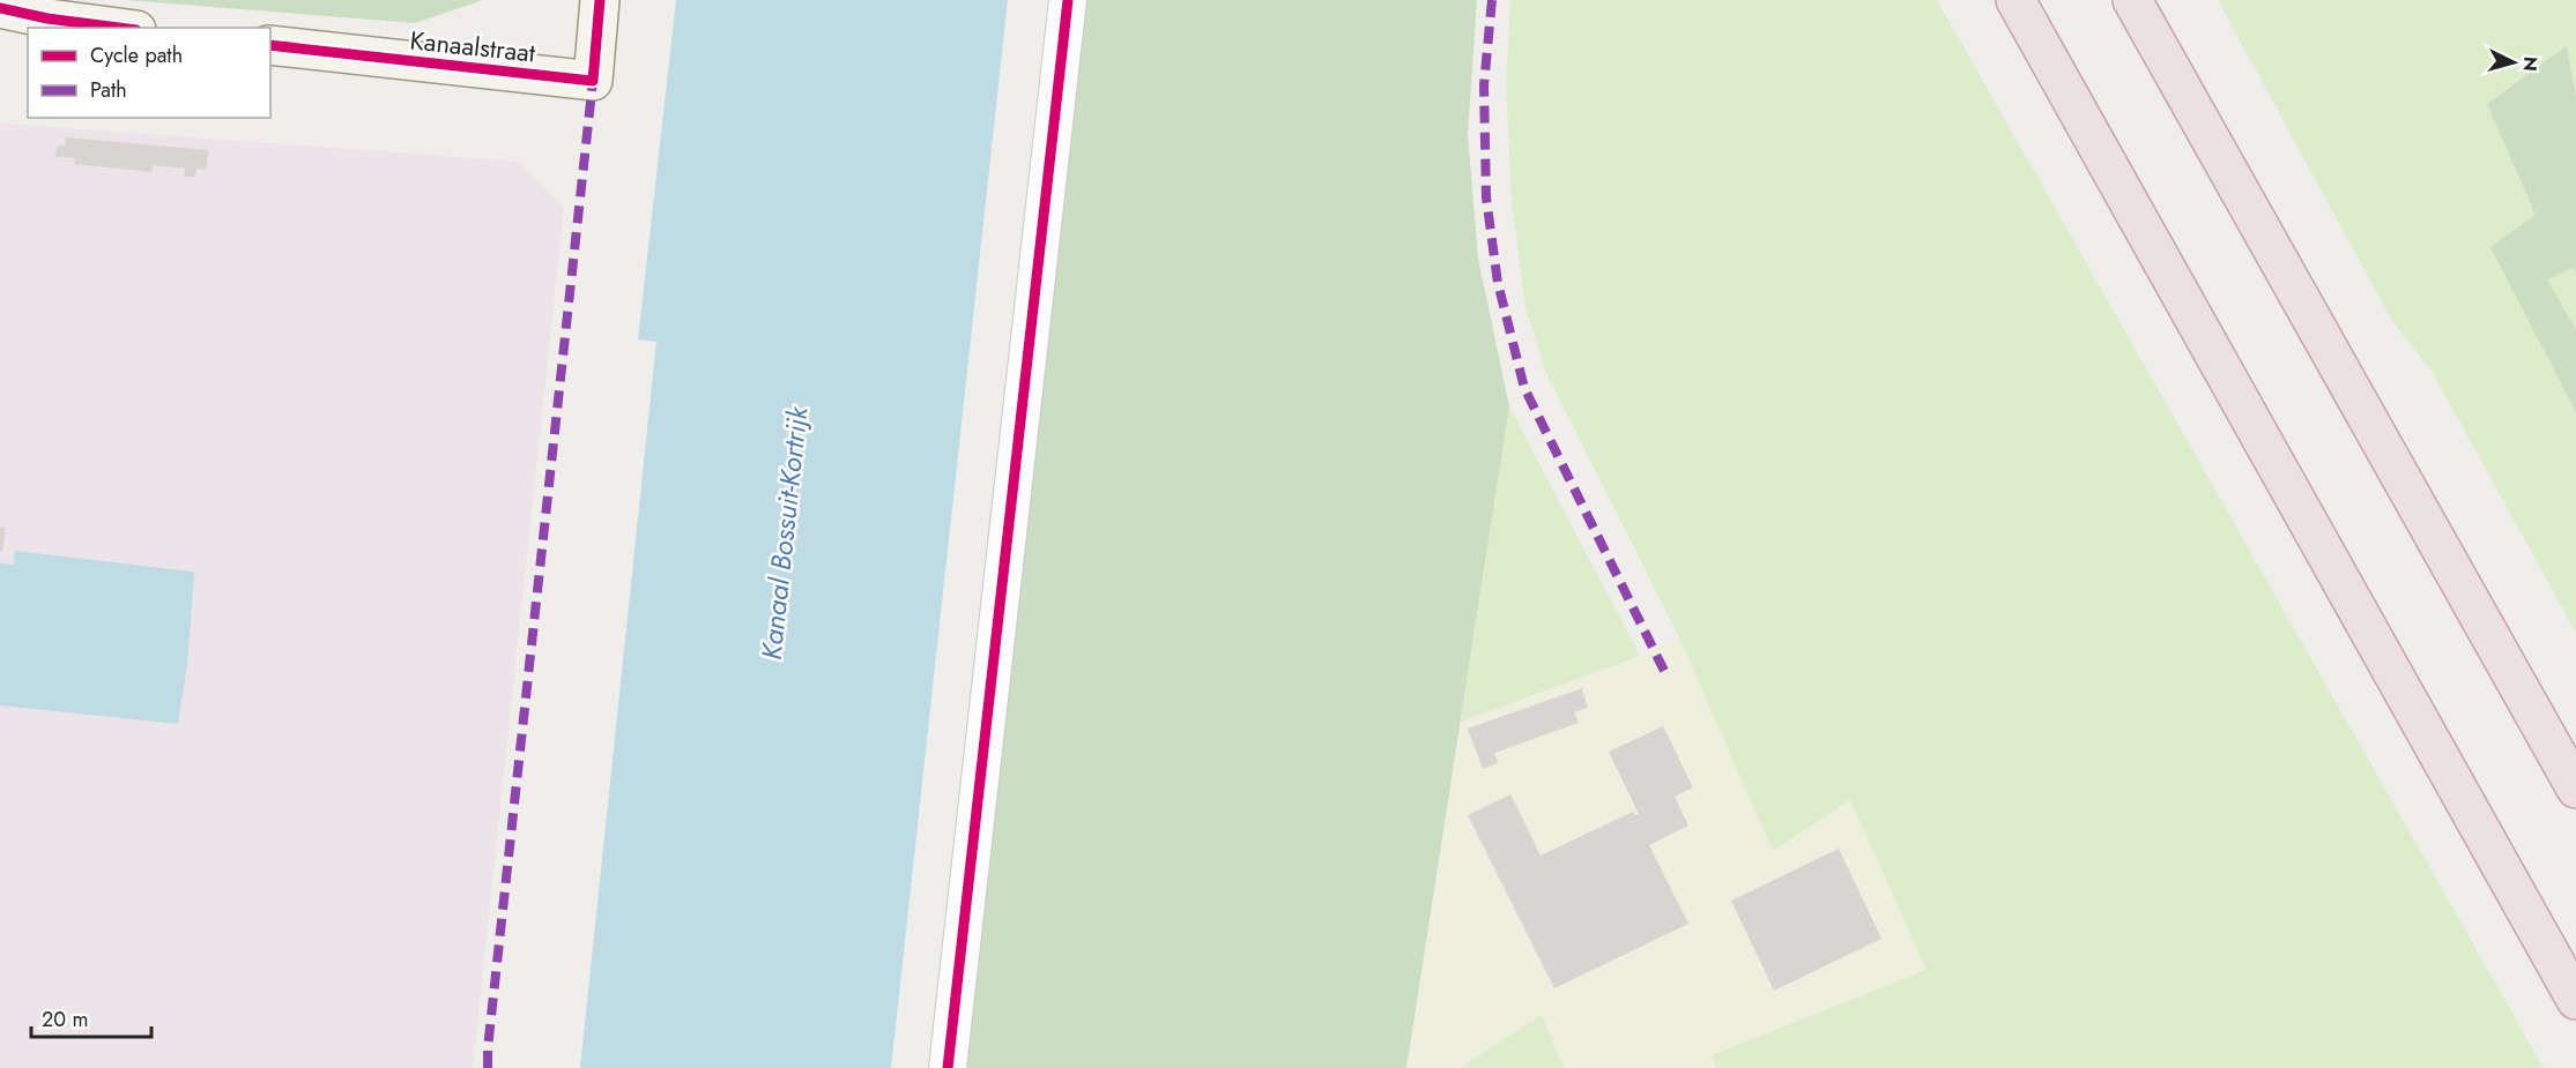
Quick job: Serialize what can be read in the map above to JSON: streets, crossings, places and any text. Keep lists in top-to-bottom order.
{
  "streets": {
    "street": ["Kanaalstraat"]
  },
  "water": ["Kanaal Bossuit-Kortrijk"],
  "legend": ["Cycle path", "Path"],
  "scale_bar": "20 m",
  "north": "right"
}
